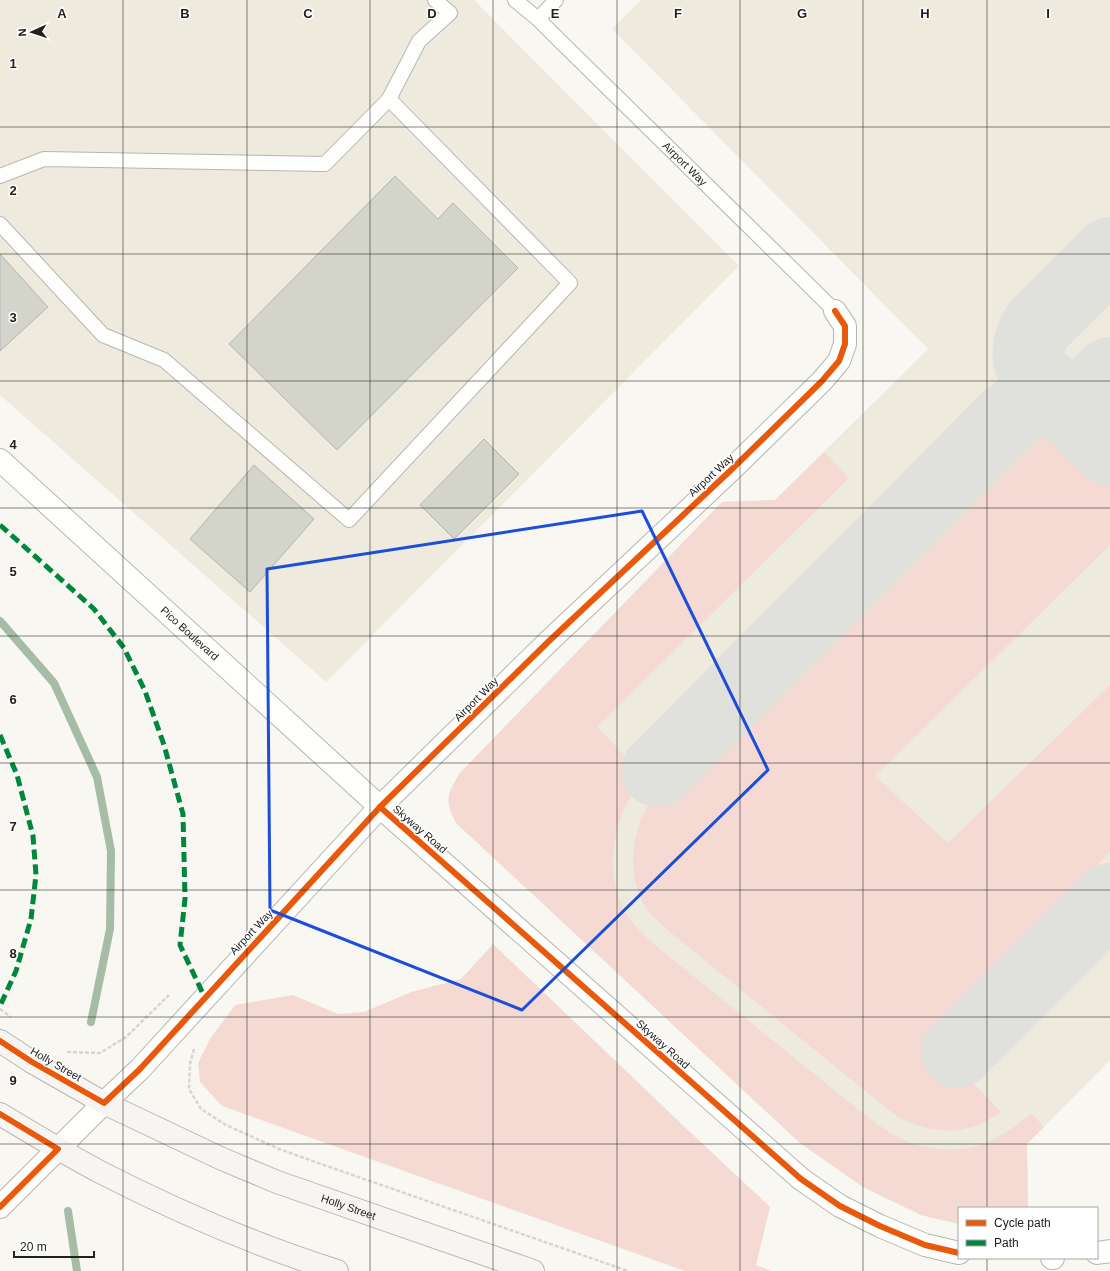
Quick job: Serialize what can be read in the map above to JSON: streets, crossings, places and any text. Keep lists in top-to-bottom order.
{
  "streets": {
    "main road": ["Holly Street"],
    "street": ["Airport Way", "Pico Boulevard", "Skyway Road"]
  },
  "crossings": [
    ["Airport Way", "Pico Boulevard"],
    ["Airport Way", "Skyway Road"],
    ["Airport Way", "Holly Street"],
    ["Pico Boulevard", "Skyway Road"]
  ],
  "legend": ["Cycle path", "Path"],
  "scale_bar": "20 m",
  "north": "left",
  "grid": {
    "columns": [
      "A",
      "B",
      "C",
      "D",
      "E",
      "F",
      "G",
      "H",
      "I"
    ],
    "rows": [
      "1",
      "2",
      "3",
      "4",
      "5",
      "6",
      "7",
      "8",
      "9"
    ]
  }
}
